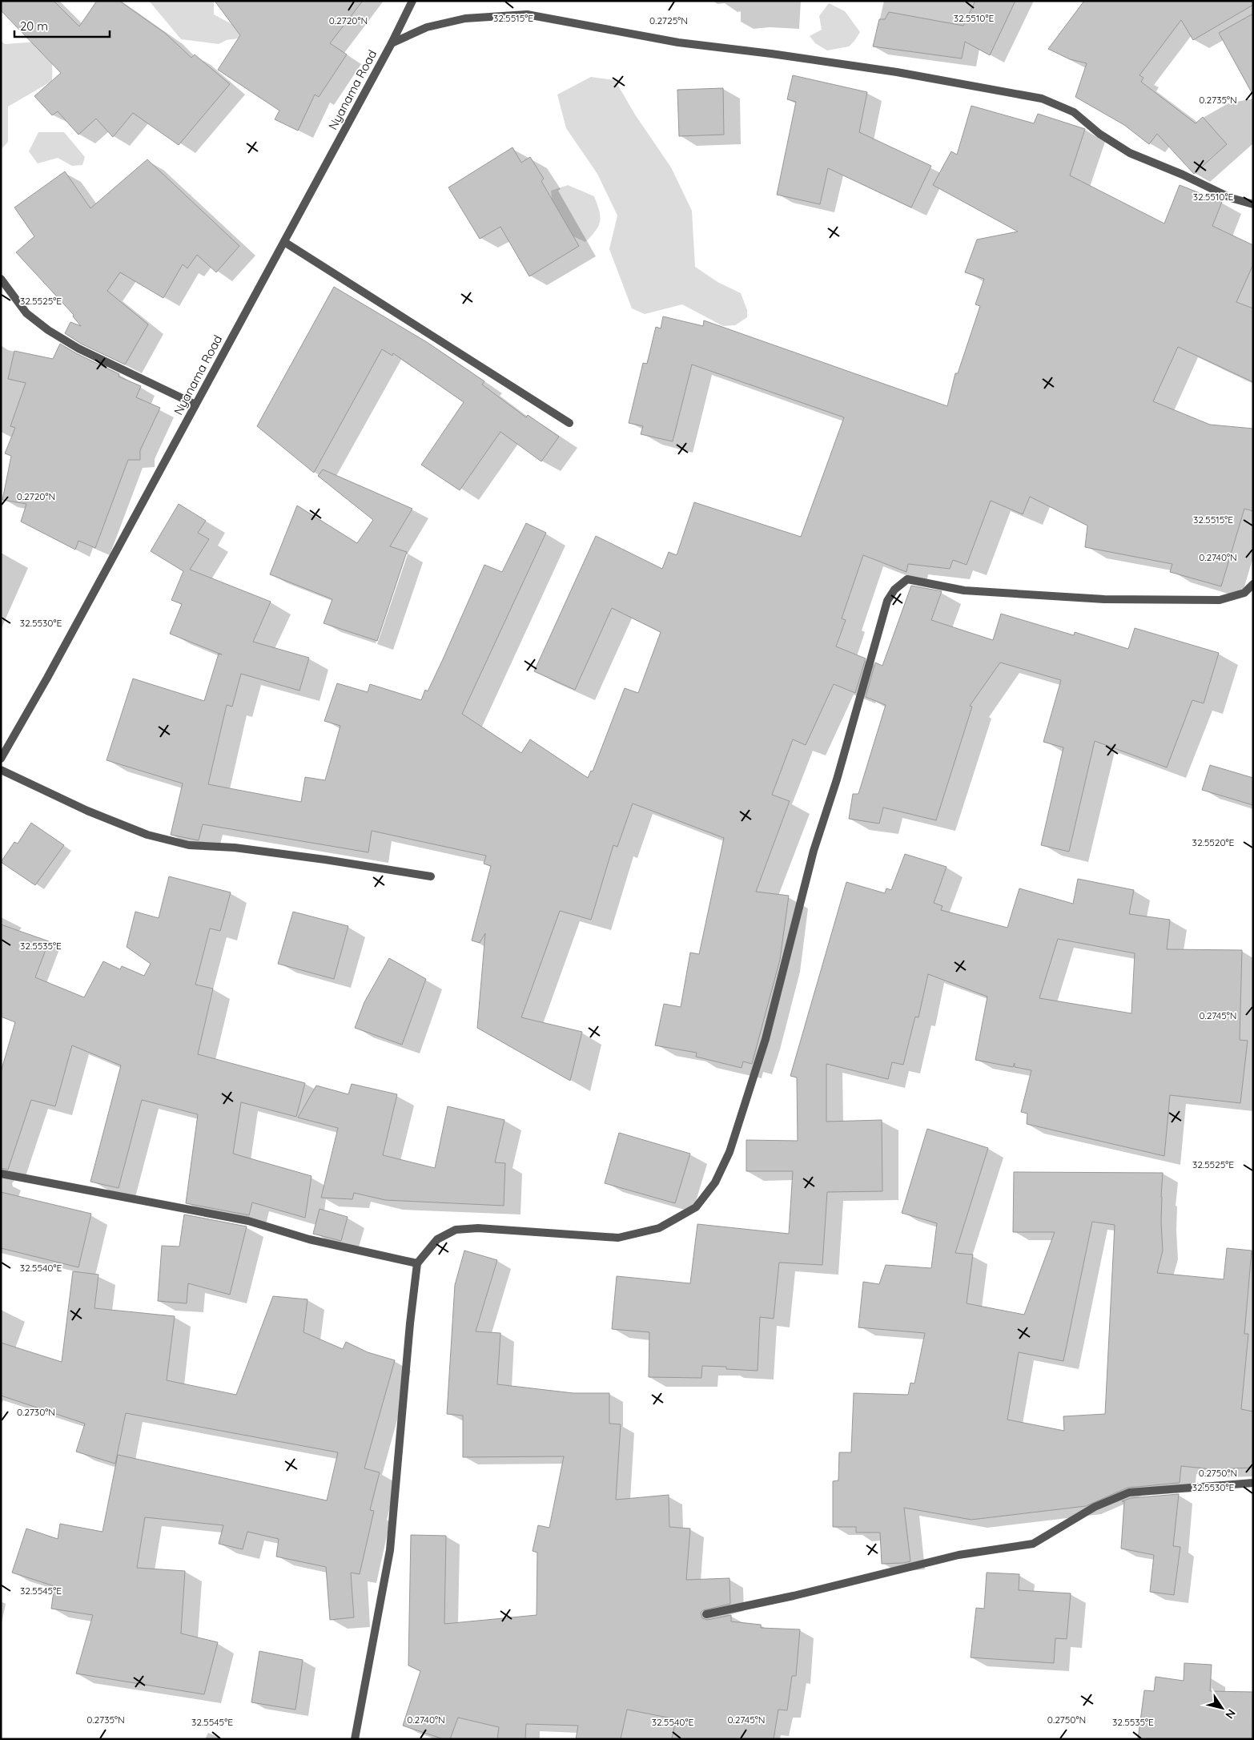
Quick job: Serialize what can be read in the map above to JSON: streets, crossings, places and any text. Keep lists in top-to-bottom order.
{
  "streets": {
    "street": ["Nyanama Road"]
  },
  "scale_bar": "20 m",
  "north": "bottom right",
  "coordinates": [
    "32.5515°E",
    "32.5510°E",
    "0.2720°N",
    "0.2725°N",
    "0.2735°N",
    "32.5525°E",
    "0.2740°N",
    "32.5530°E",
    "32.5520°E",
    "32.5535°E",
    "0.2745°N",
    "32.5540°E",
    "0.2730°N",
    "0.2750°N",
    "32.5545°E"
  ]
}
